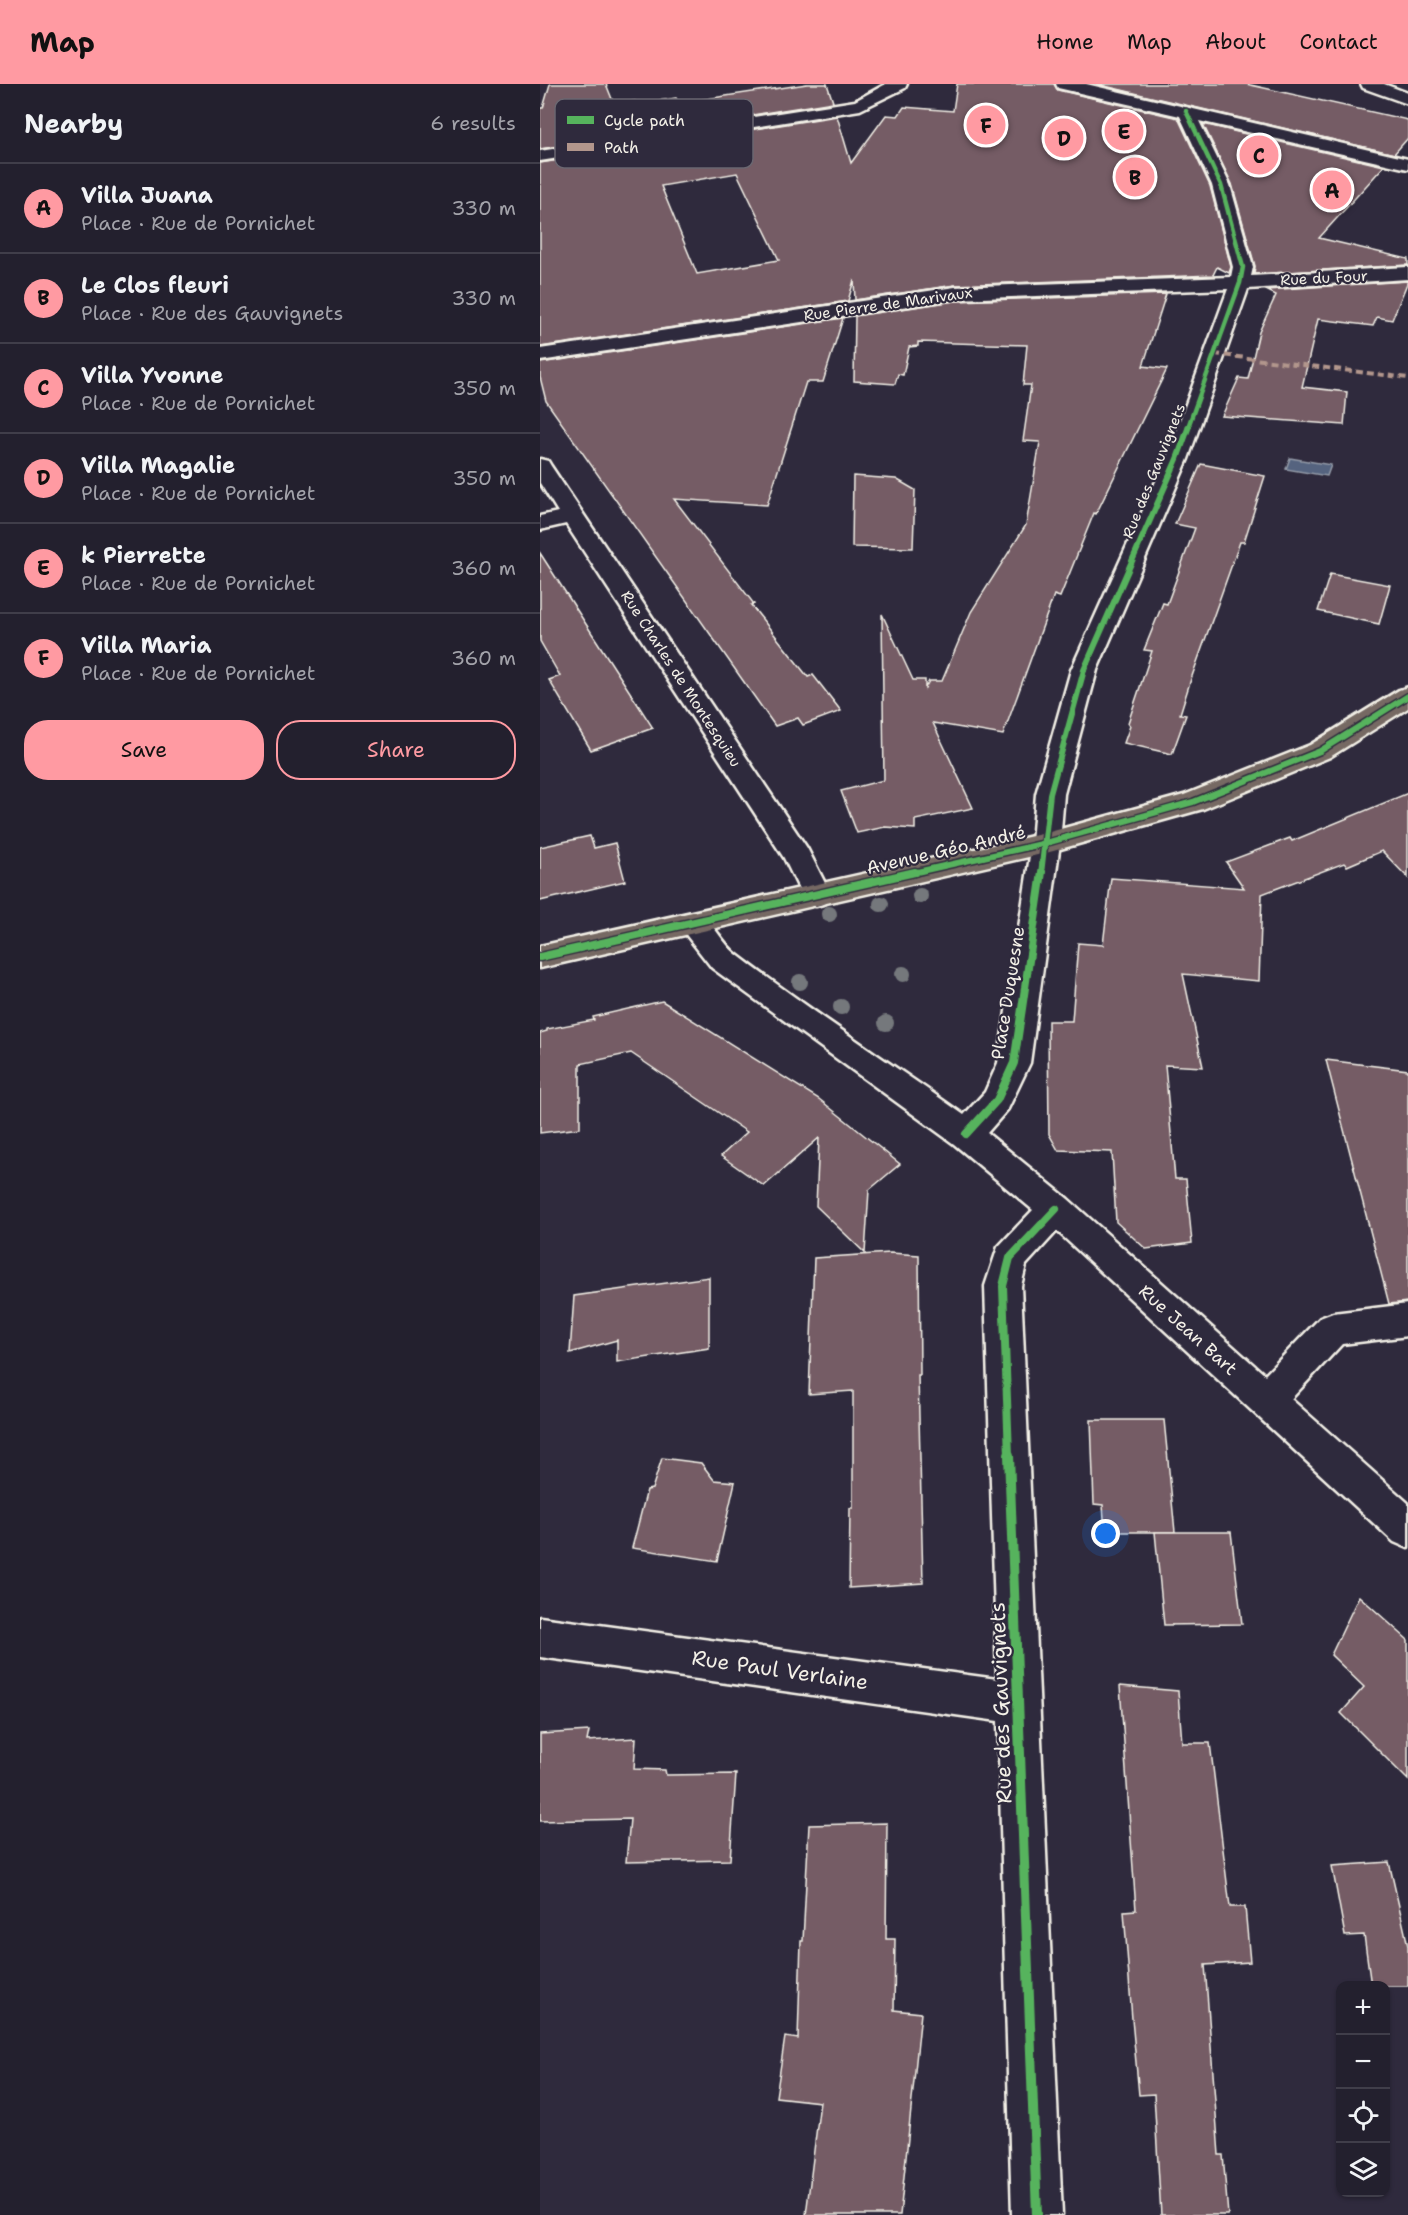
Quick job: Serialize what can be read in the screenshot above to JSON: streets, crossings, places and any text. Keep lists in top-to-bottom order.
{
  "streets": {
    "main road": ["Avenue Géo André"],
    "street": [
      "Rue du Four",
      "Rue Pierre de Marivaux",
      "Rue des Gauvignets",
      "Rue Charles de Montesquieu",
      "Place Duquesne",
      "Rue Jean Bart",
      "Rue Paul Verlaine"
    ]
  },
  "crossings": [
    ["Rue du Four", "Rue Pierre de Marivaux"],
    ["Rue du Four", "Rue des Gauvignets"],
    ["Rue Pierre de Marivaux", "Rue des Gauvignets"],
    ["Rue des Gauvignets", "Avenue Géo André"],
    ["Rue des Gauvignets", "Place Duquesne"],
    ["Rue des Gauvignets", "Rue Jean Bart"],
    ["Rue des Gauvignets", "Rue Paul Verlaine"],
    ["Rue Charles de Montesquieu", "Avenue Géo André"],
    ["Avenue Géo André", "Place Duquesne"],
    ["Place Duquesne", "Rue Jean Bart"]
  ],
  "legend": ["Cycle path", "Path"],
  "page": {
    "header": "Map",
    "nav": [
      "Home",
      "Map",
      "About",
      "Contact"
    ],
    "heading": ["Nearby", "6 results"],
    "pins": [
      "F",
      "E",
      "D",
      "C",
      "B",
      "A"
    ],
    "list": [
      {
        "mark": "A",
        "name": "Villa Juana",
        "note": "Place · Rue de Pornichet",
        "value": "330 m"
      },
      {
        "mark": "B",
        "name": "Le Clos fleuri",
        "note": "Place · Rue des Gauvignets",
        "value": "330 m"
      },
      {
        "mark": "C",
        "name": "Villa Yvonne",
        "note": "Place · Rue de Pornichet",
        "value": "350 m"
      },
      {
        "mark": "D",
        "name": "Villa Magalie",
        "note": "Place · Rue de Pornichet",
        "value": "350 m"
      },
      {
        "mark": "E",
        "name": "k Pierrette",
        "note": "Place · Rue de Pornichet",
        "value": "360 m"
      },
      {
        "mark": "F",
        "name": "Villa Maria",
        "note": "Place · Rue de Pornichet",
        "value": "360 m"
      }
    ],
    "buttons": ["Save", "Share"],
    "map_buttons": ["+", "−"]
  }
}
